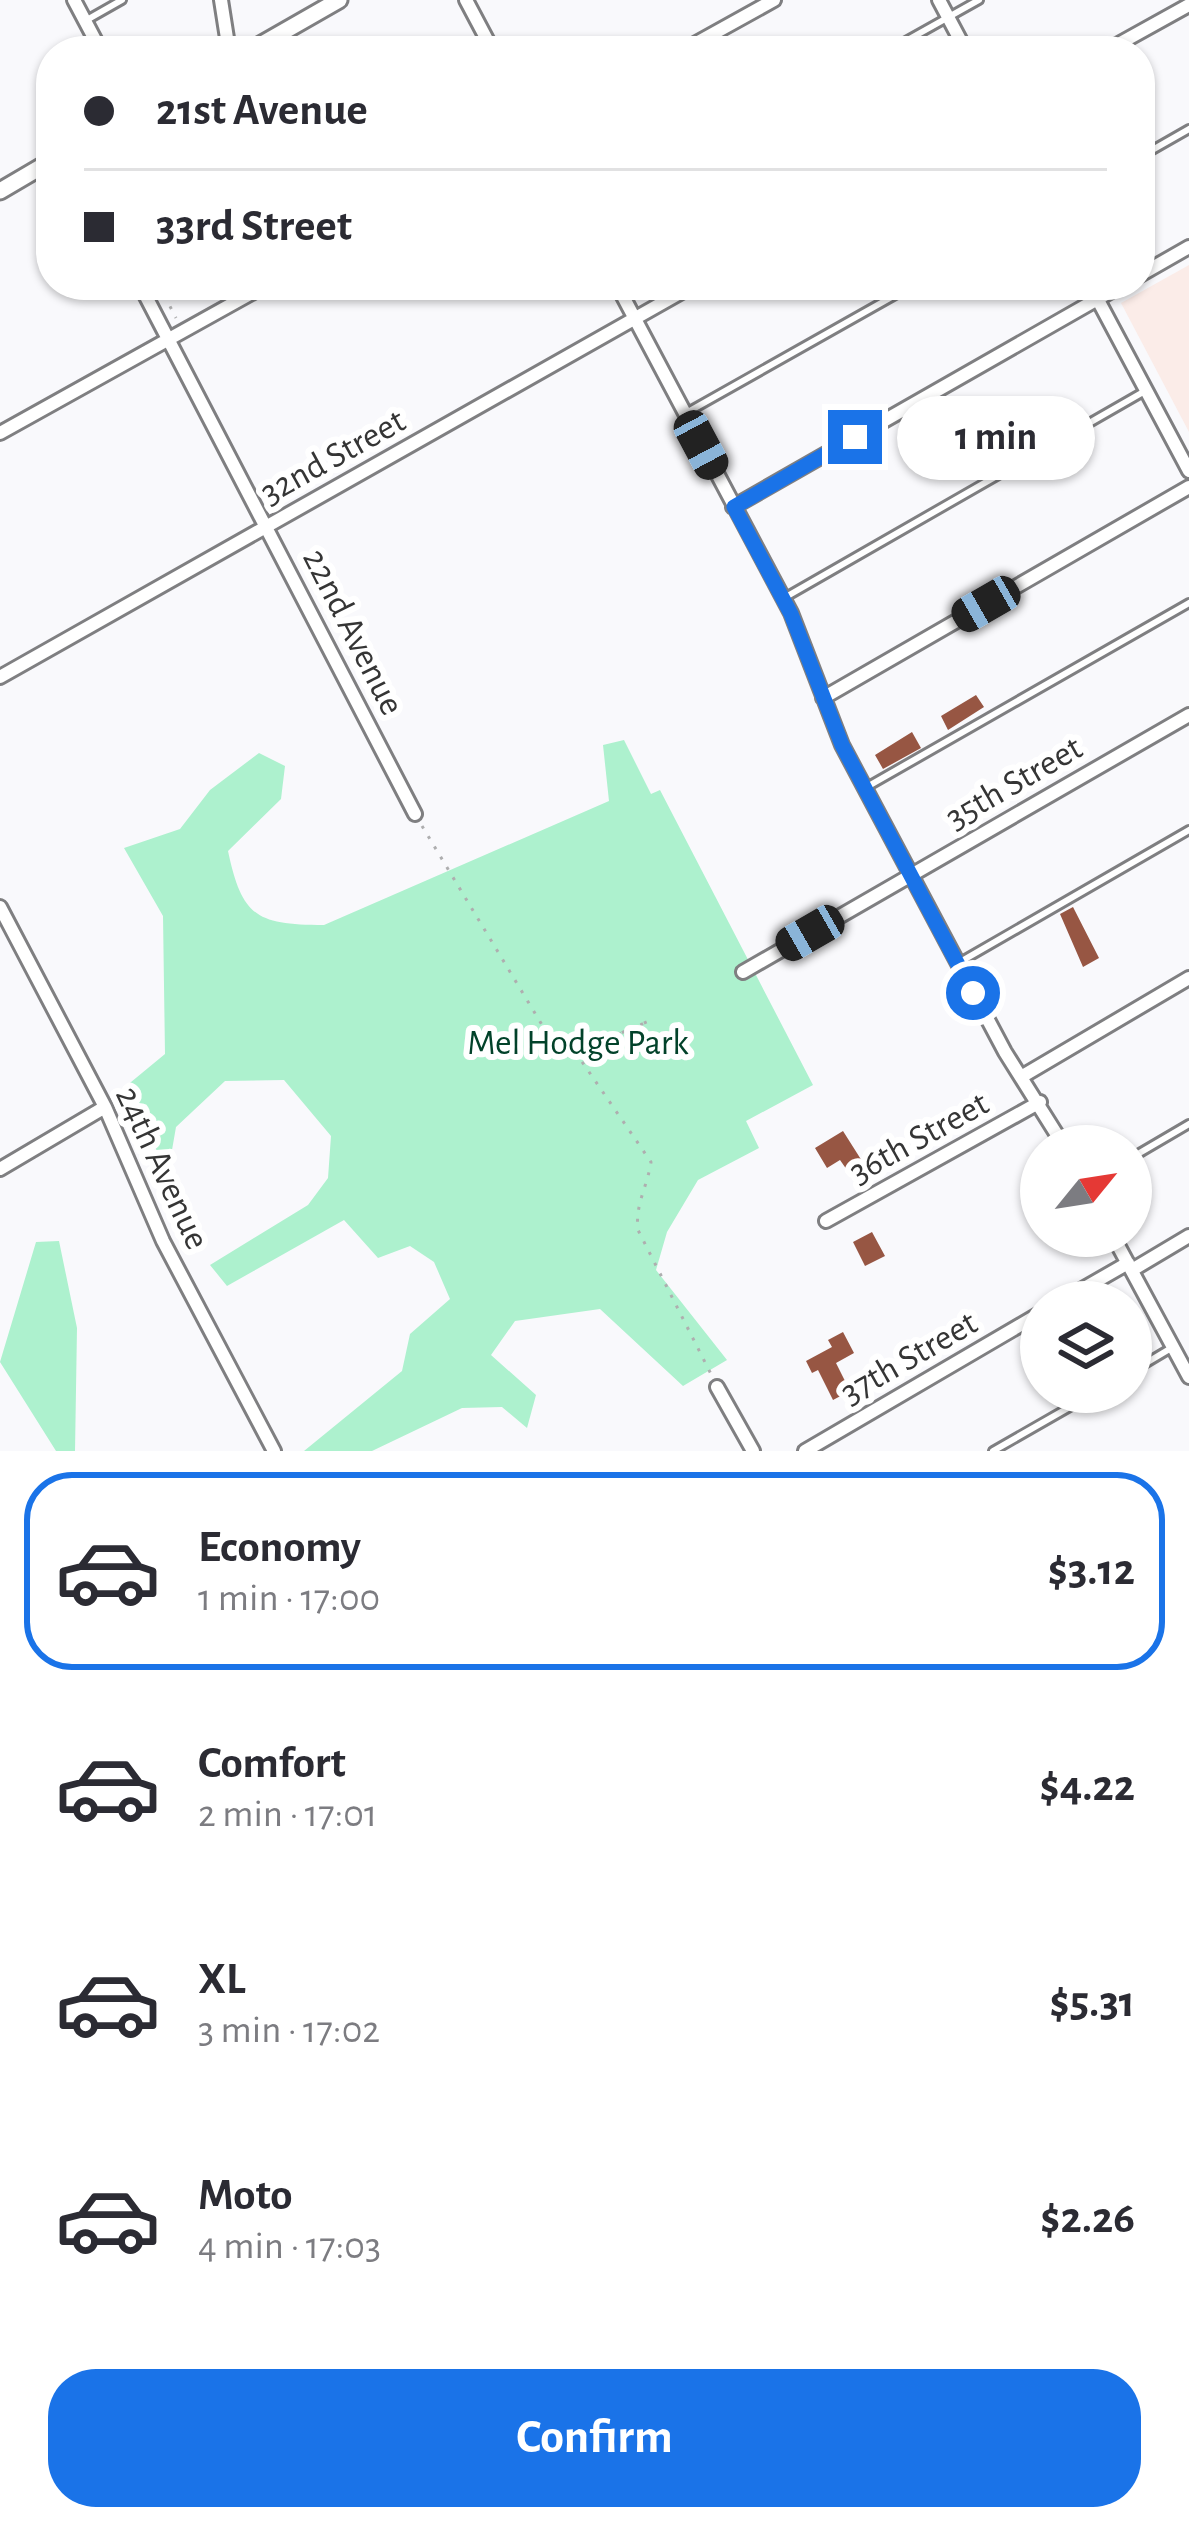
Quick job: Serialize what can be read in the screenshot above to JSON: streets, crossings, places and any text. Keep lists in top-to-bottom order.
{
  "streets": {
    "street": [
      "32nd Street",
      "22nd Avenue",
      "35th Street",
      "36th Street",
      "24th Avenue",
      "37th Street"
    ]
  },
  "crossings": [
    ["32nd Street", "22nd Avenue"]
  ],
  "parks": ["Mel Hodge Park"],
  "north": "top right",
  "page": {
    "banner": ["21st Avenue", "33rd Street"],
    "bubble": "1 min",
    "list": [
      {
        "name": "Economy",
        "note": "1 min · 17:00",
        "value": "$3.12"
      },
      {
        "name": "Comfort",
        "note": "2 min · 17:01",
        "value": "$4.22"
      },
      {
        "name": "XL",
        "note": "3 min · 17:02",
        "value": "$5.31"
      },
      {
        "name": "Moto",
        "note": "4 min · 17:03",
        "value": "$2.26"
      }
    ],
    "buttons": "Confirm"
  }
}
